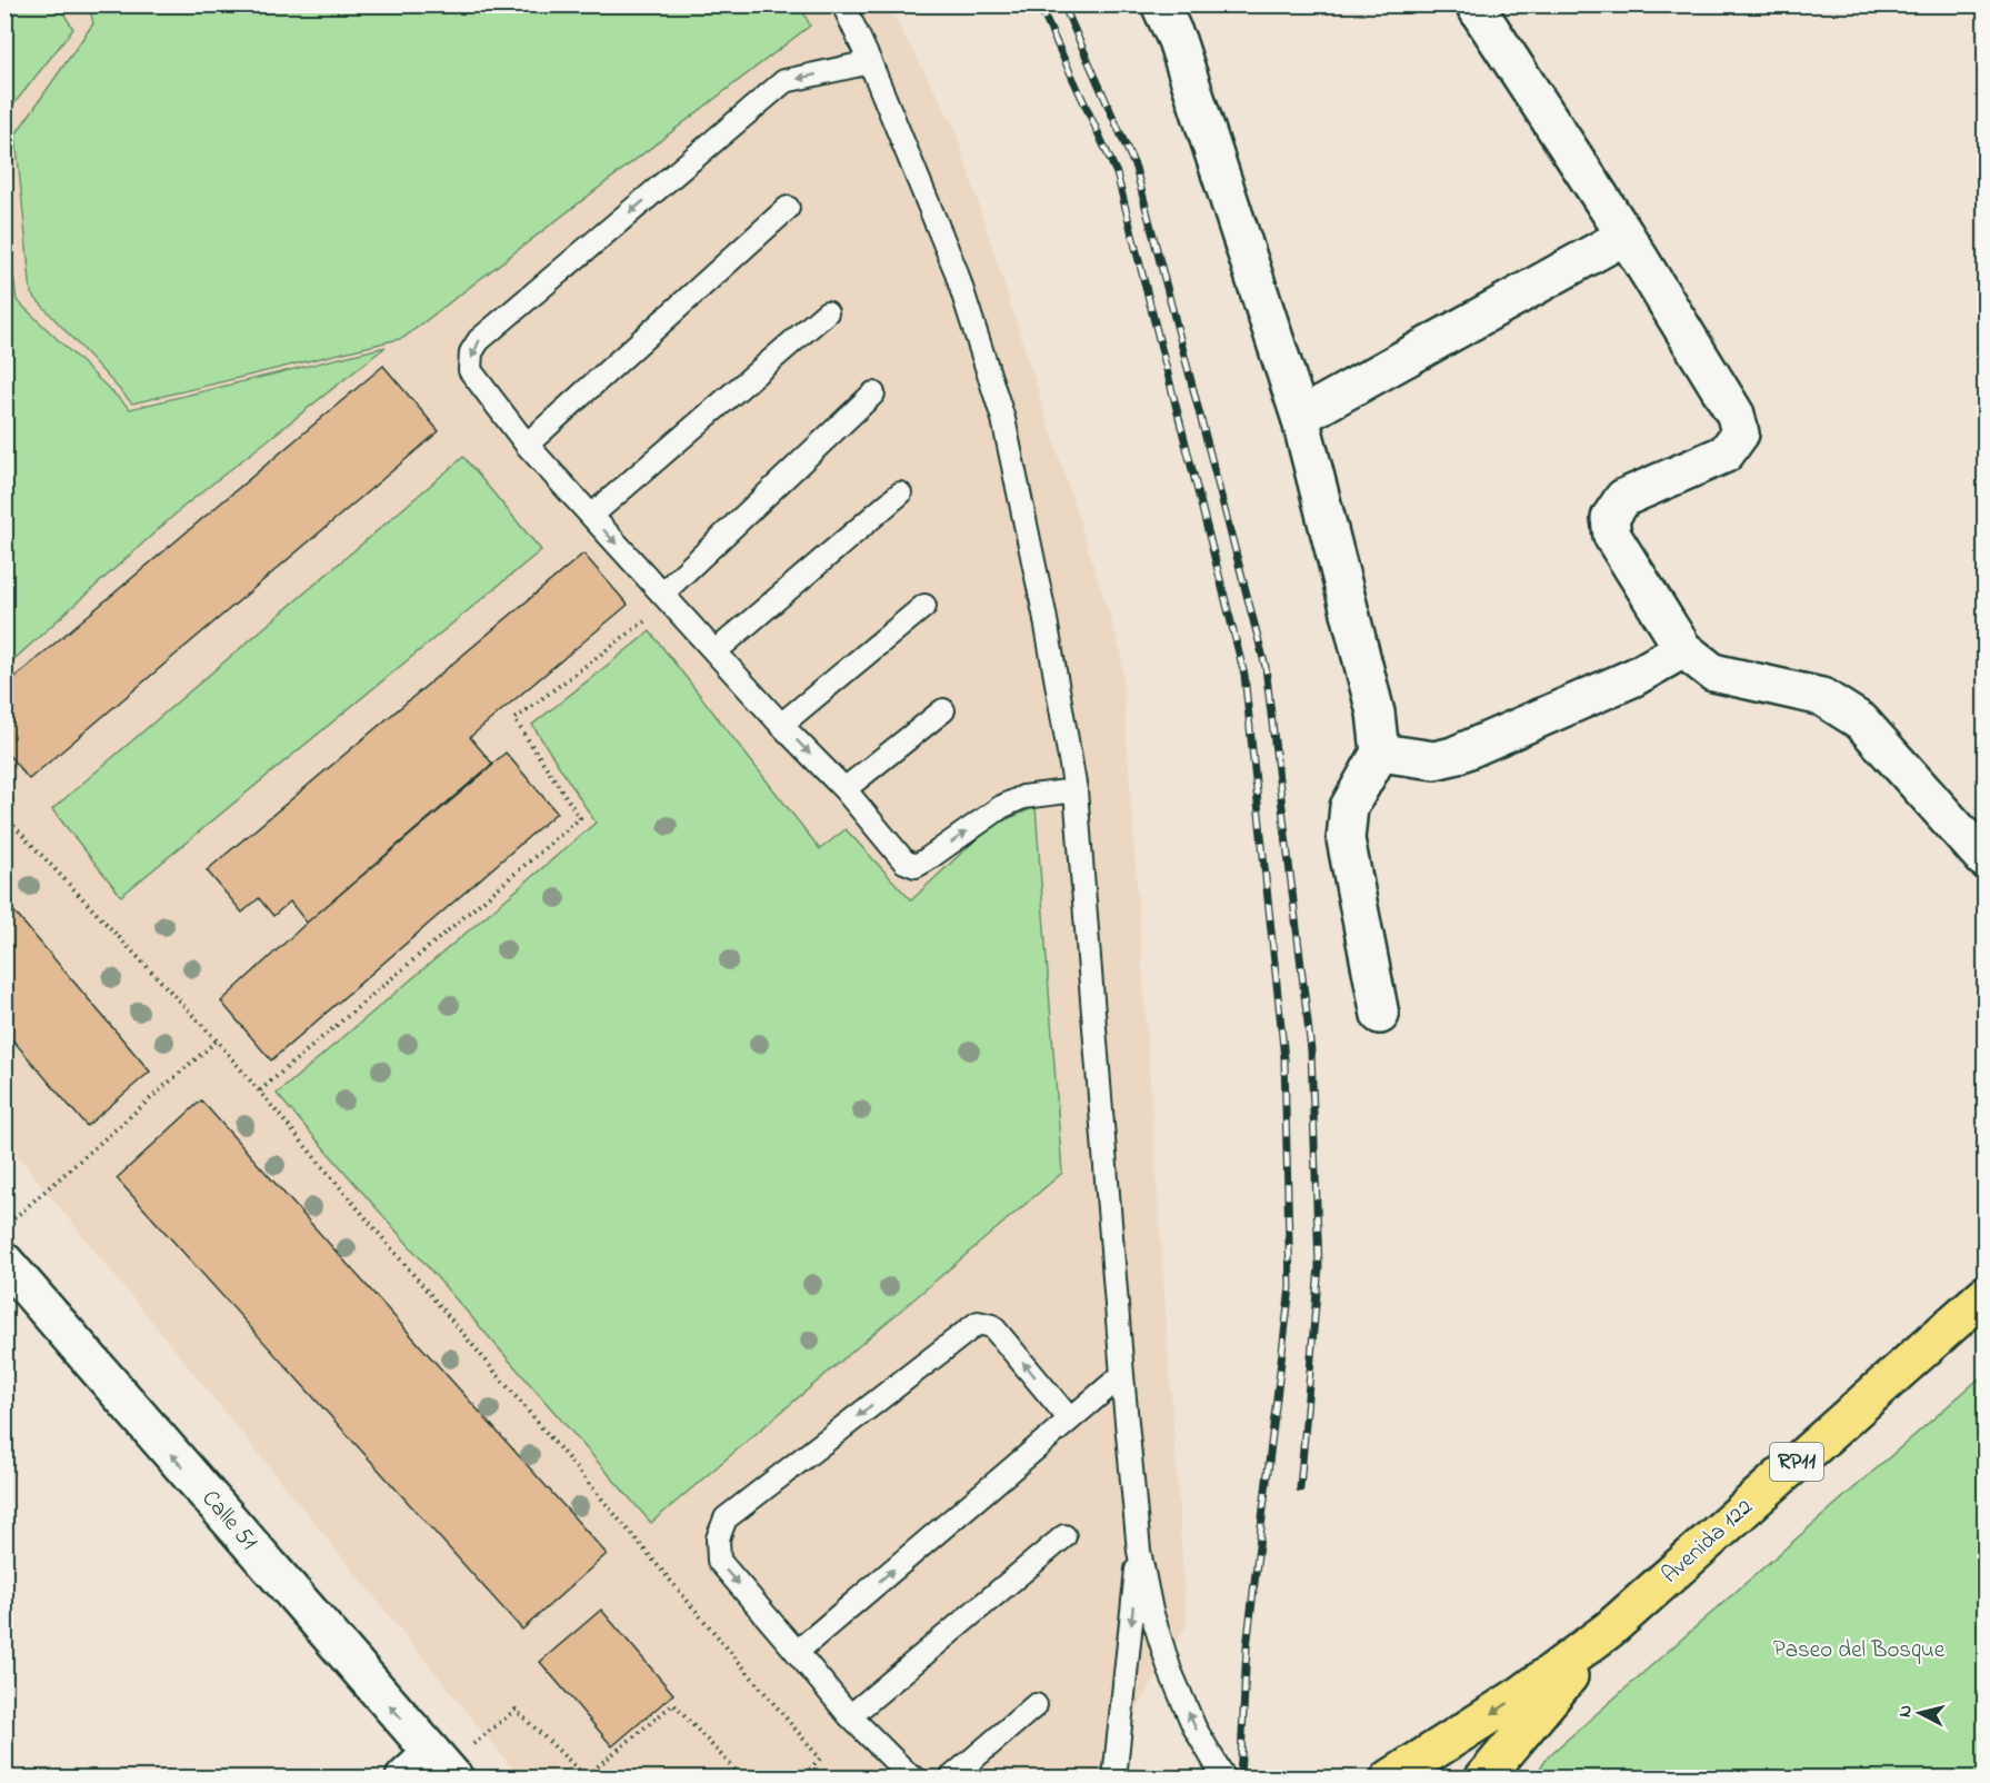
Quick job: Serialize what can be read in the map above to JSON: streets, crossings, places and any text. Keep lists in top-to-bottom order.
{
  "streets": {
    "highway": ["RP11", "Avenida 122"],
    "street": ["Calle 51"]
  },
  "one_way": ["Calle 51"],
  "parks": ["Paseo del Bosque"],
  "north": "left"
}
